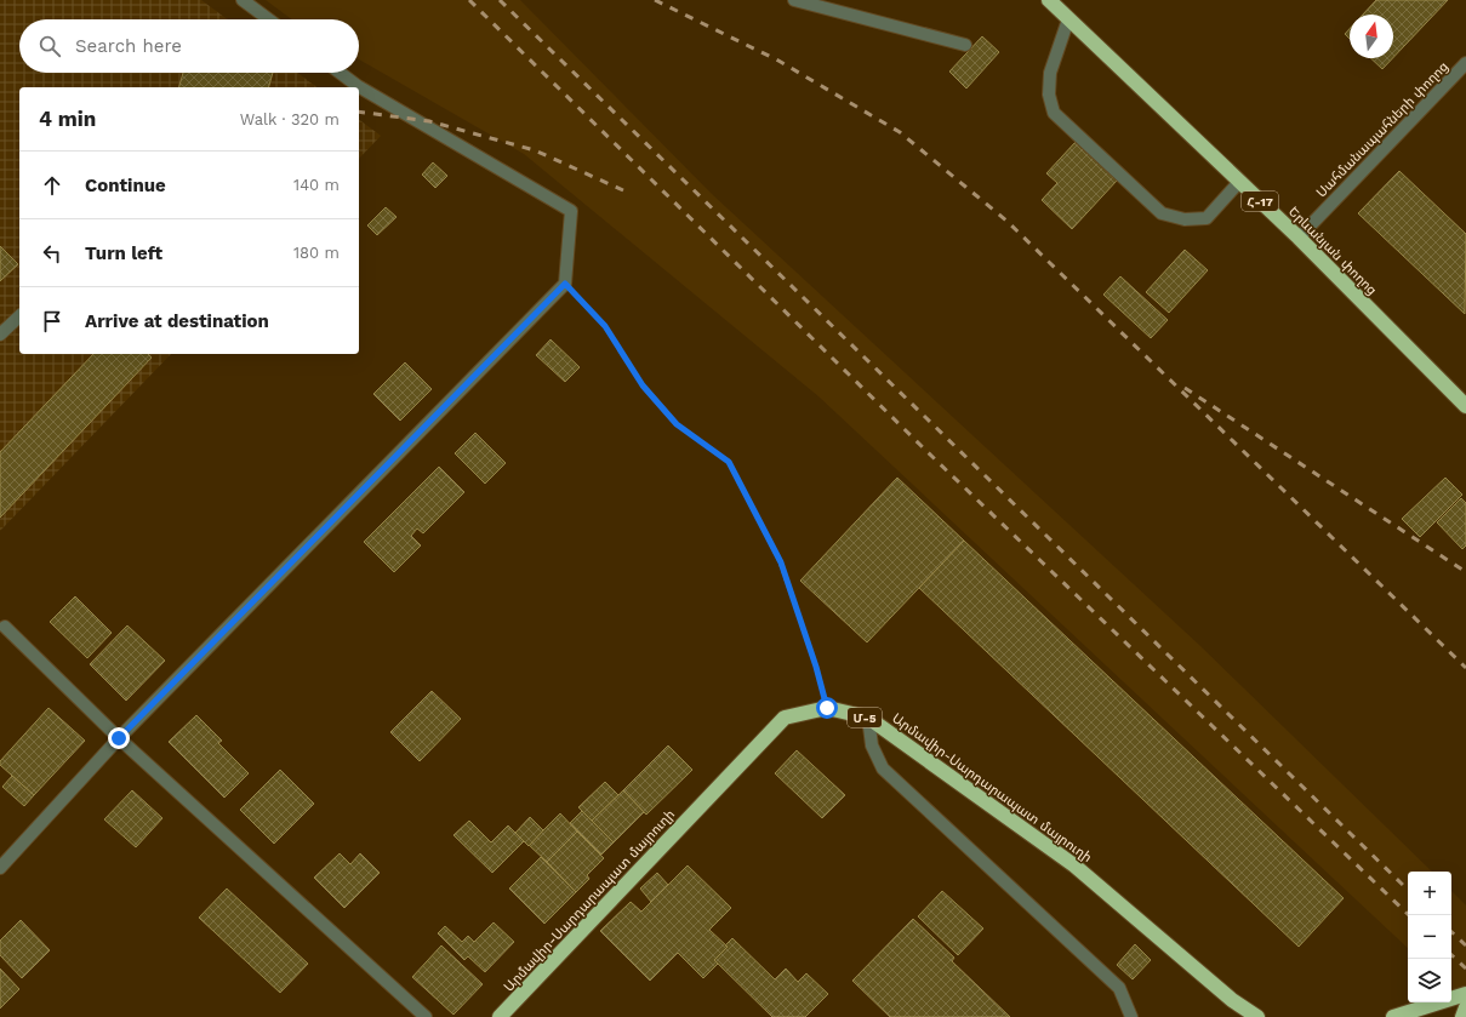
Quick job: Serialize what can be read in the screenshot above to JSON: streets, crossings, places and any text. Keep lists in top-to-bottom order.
{
  "streets": {
    "highway": [
      "Հ-17",
      "Երևանյան փողոց",
      "Մ-5",
      "Արմավիր-Սարդարապատ մայրուղի"
    ],
    "street": ["Սահմանապահների փողոց"]
  },
  "crossings": [
    ["Սահմանապահների փողոց", "Երևանյան փողոց"]
  ],
  "north": "top",
  "page": {
    "search": "Search here",
    "heading": ["4 min", "Walk · 320 m"],
    "list": [
      ["Continue", "140 m"],
      ["Turn left", "180 m"],
      "Arrive at destination"
    ],
    "map_buttons": ["+", "−"]
  }
}
